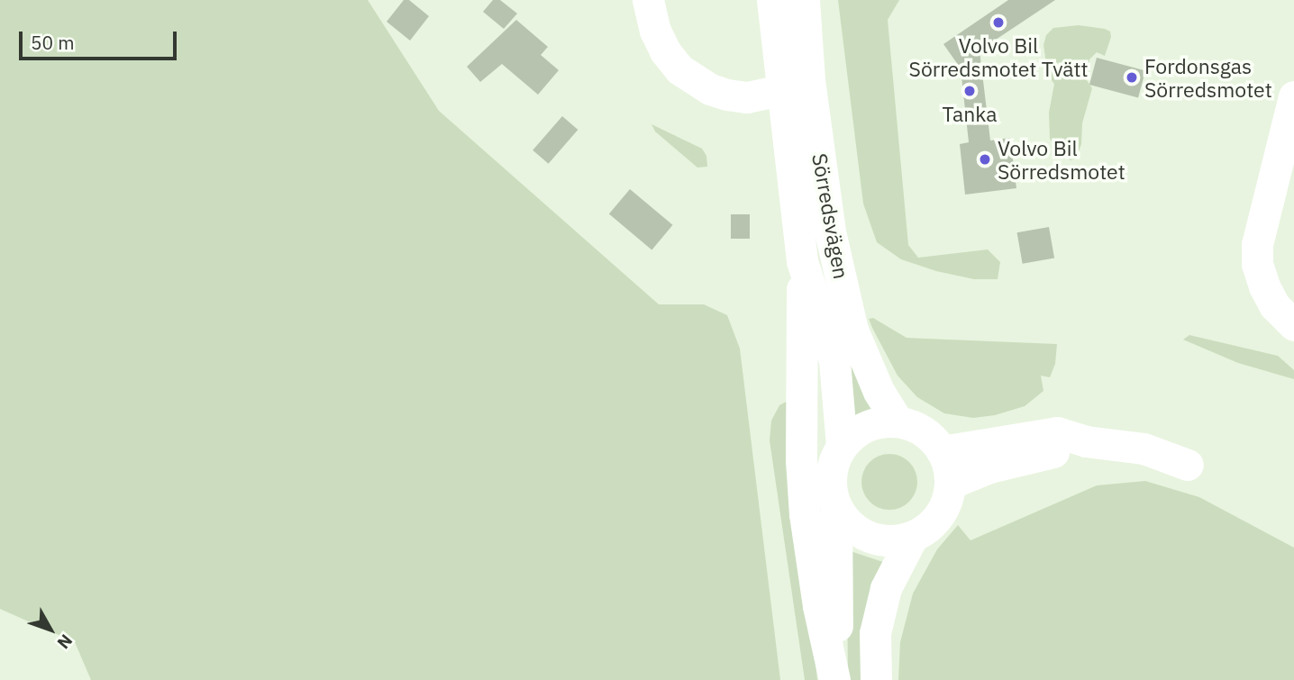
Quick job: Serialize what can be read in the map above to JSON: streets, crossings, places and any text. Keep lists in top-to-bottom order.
{
  "streets": {
    "street": ["Sörredsvägen"]
  },
  "places": [
    "Volvo Bil Sörredsmotet Tvätt",
    "Fordonsgas Sörredsmotet",
    "Tanka",
    "Volvo Bil Sörredsmotet"
  ],
  "scale_bar": "50 m",
  "north": "bottom right"
}
